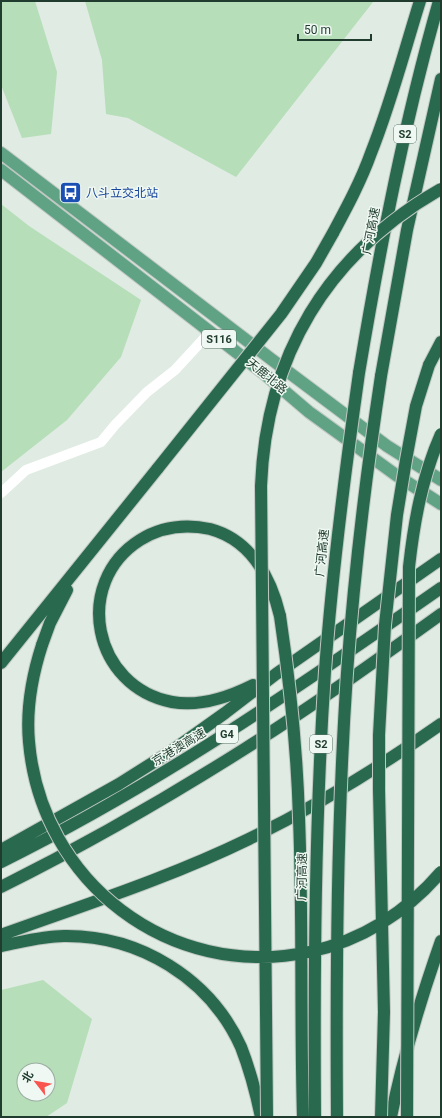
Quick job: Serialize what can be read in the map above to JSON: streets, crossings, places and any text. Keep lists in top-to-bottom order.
{
  "streets": {
    "highway": [
      "S2",
      "广河高速",
      "G4",
      "京港澳高速"
    ],
    "main road": ["S116", "天鹿北路"]
  },
  "places": {
    "bus stop": ["八斗立交北站"]
  },
  "scale_bar": "50 m",
  "north": "top left"
}
